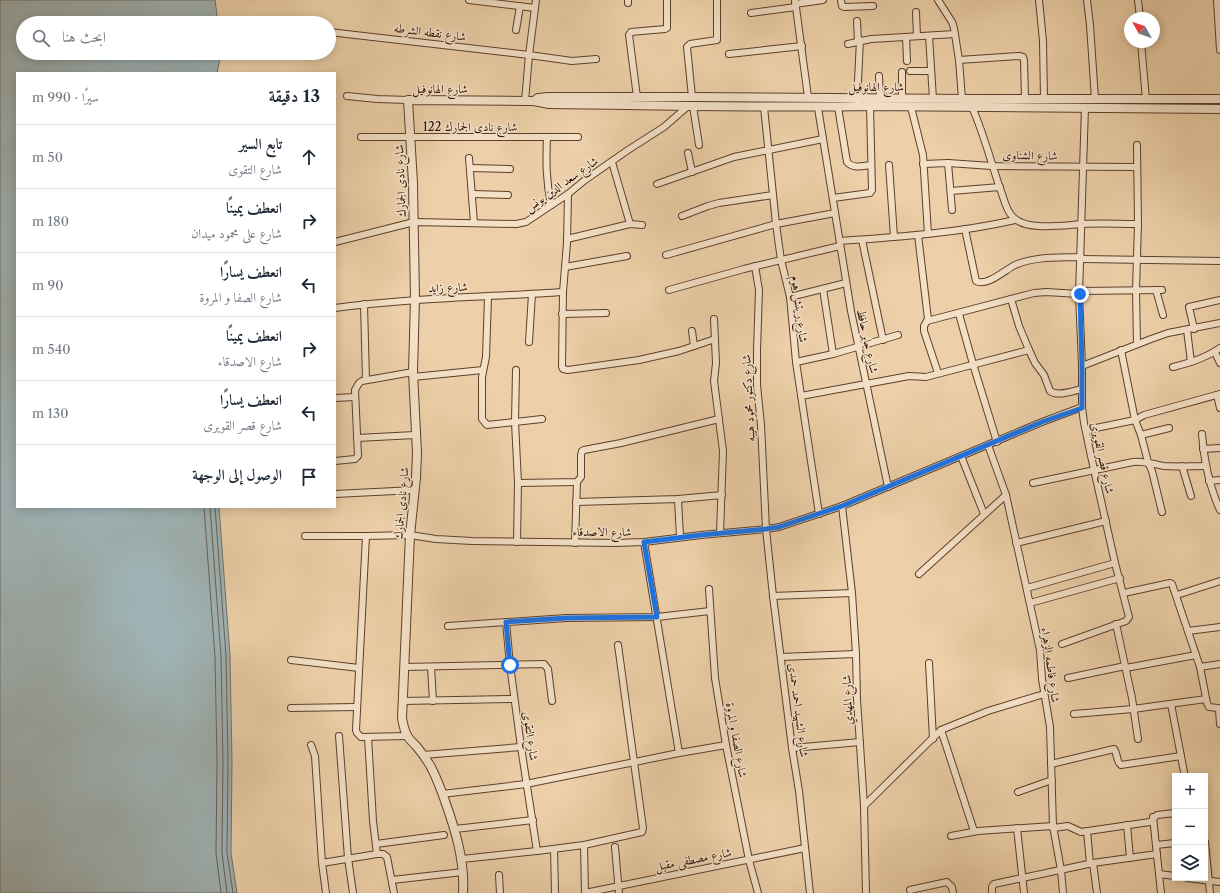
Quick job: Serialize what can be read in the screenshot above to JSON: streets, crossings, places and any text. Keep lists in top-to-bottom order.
{
  "streets": {
    "street": [
      "شارع نقطه الشرطه",
      "شارع الهانوفيل",
      "شارع نادى الجمارك 122",
      "شارع الشناوى",
      "شارع نادى الجمارك",
      "شارع سعد الدين يونس",
      "شارع زايد",
      "شارع ريتش هوم",
      "شارع جابر حافظ",
      "شارع دكتور محمود هيبه",
      "شارع قصر القويرى",
      "شارع الاصدقاء",
      "شارع فاطمه الزهراء",
      "شارع المهدي",
      "شارع الشهيد احمد حمدى",
      "شارع التقوى",
      "شارع الصفا و المروة",
      "شارع مصطفى مقبل"
    ]
  },
  "crossings": [
    ["شارع الهانوفيل", "شارع نادى الجمارك"],
    ["شارع الهانوفيل", "شارع سعد الدين يونس"],
    ["شارع الهانوفيل", "شارع ريتش هوم"],
    ["شارع الهانوفيل", "شارع جابر حافظ"],
    ["شارع الهانوفيل", "شارع قصر القويرى"],
    ["شارع نادى الجمارك 122", "شارع نادى الجمارك"],
    ["شارع الشناوى", "شارع قصر القويرى"],
    ["شارع نادى الجمارك", "شارع سعد الدين يونس"],
    ["شارع نادى الجمارك", "شارع زايد"],
    ["شارع نادى الجمارك", "شارع الاصدقاء"],
    ["شارع ريتش هوم", "شارع الاصدقاء"],
    ["شارع جابر حافظ", "شارع الاصدقاء"],
    ["شارع دكتور محمود هيبه", "شارع الاصدقاء"],
    ["شارع دكتور محمود هيبه", "شارع الشهيد احمد حمدى"],
    ["شارع قصر القويرى", "شارع الاصدقاء"],
    ["شارع الاصدقاء", "شارع فاطمه الزهراء"],
    ["شارع الاصدقاء", "شارع المهدي"],
    ["شارع الاصدقاء", "شارع الشهيد احمد حمدى"],
    ["شارع الشهيد احمد حمدى", "شارع مصطفى مقبل"],
    ["شارع الصفا و المروة", "شارع مصطفى مقبل"]
  ],
  "north": "top left",
  "page": {
    "search": "ابحث هنا",
    "heading": ["13 دقيقة", "سيرًا · 990 m"],
    "list": [
      ["تابع السير", "شارع التقوى", "50 m"],
      ["انعطف يمينًا", "شارع على محمود ميدان", "180 m"],
      ["انعطف يسارًا", "شارع الصفا و المروة", "90 m"],
      ["انعطف يمينًا", "شارع الاصدقاء", "540 m"],
      ["انعطف يسارًا", "شارع قصر القويرى", "130 m"],
      "الوصول إلى الوجهة"
    ],
    "map_buttons": ["+", "−"]
  }
}
